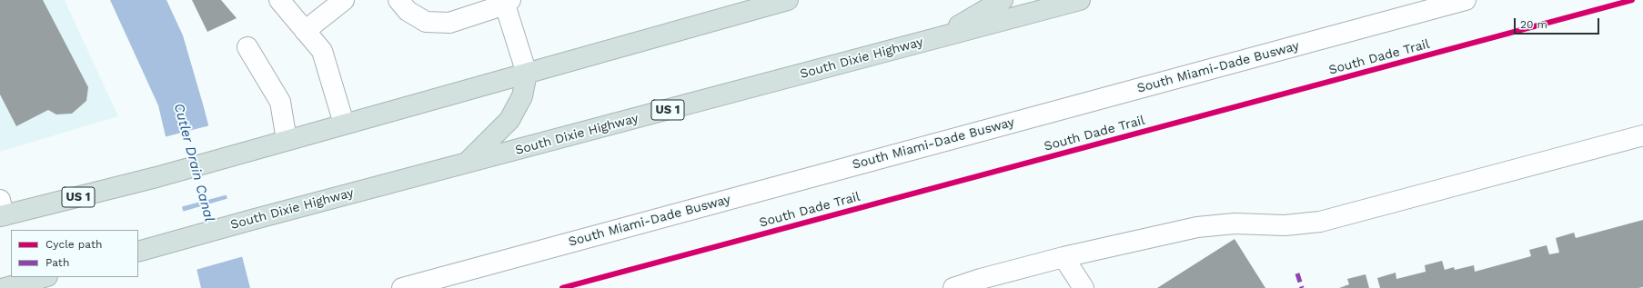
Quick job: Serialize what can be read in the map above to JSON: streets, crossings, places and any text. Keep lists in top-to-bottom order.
{
  "streets": {
    "highway": ["South Dixie Highway", "US 1"],
    "street": ["South Miami-Dade Busway"],
    "cycle path": ["South Dade Trail"]
  },
  "water": ["Cutler Drain Canal"],
  "legend": ["Cycle path", "Path"],
  "scale_bar": "20 m"
}
